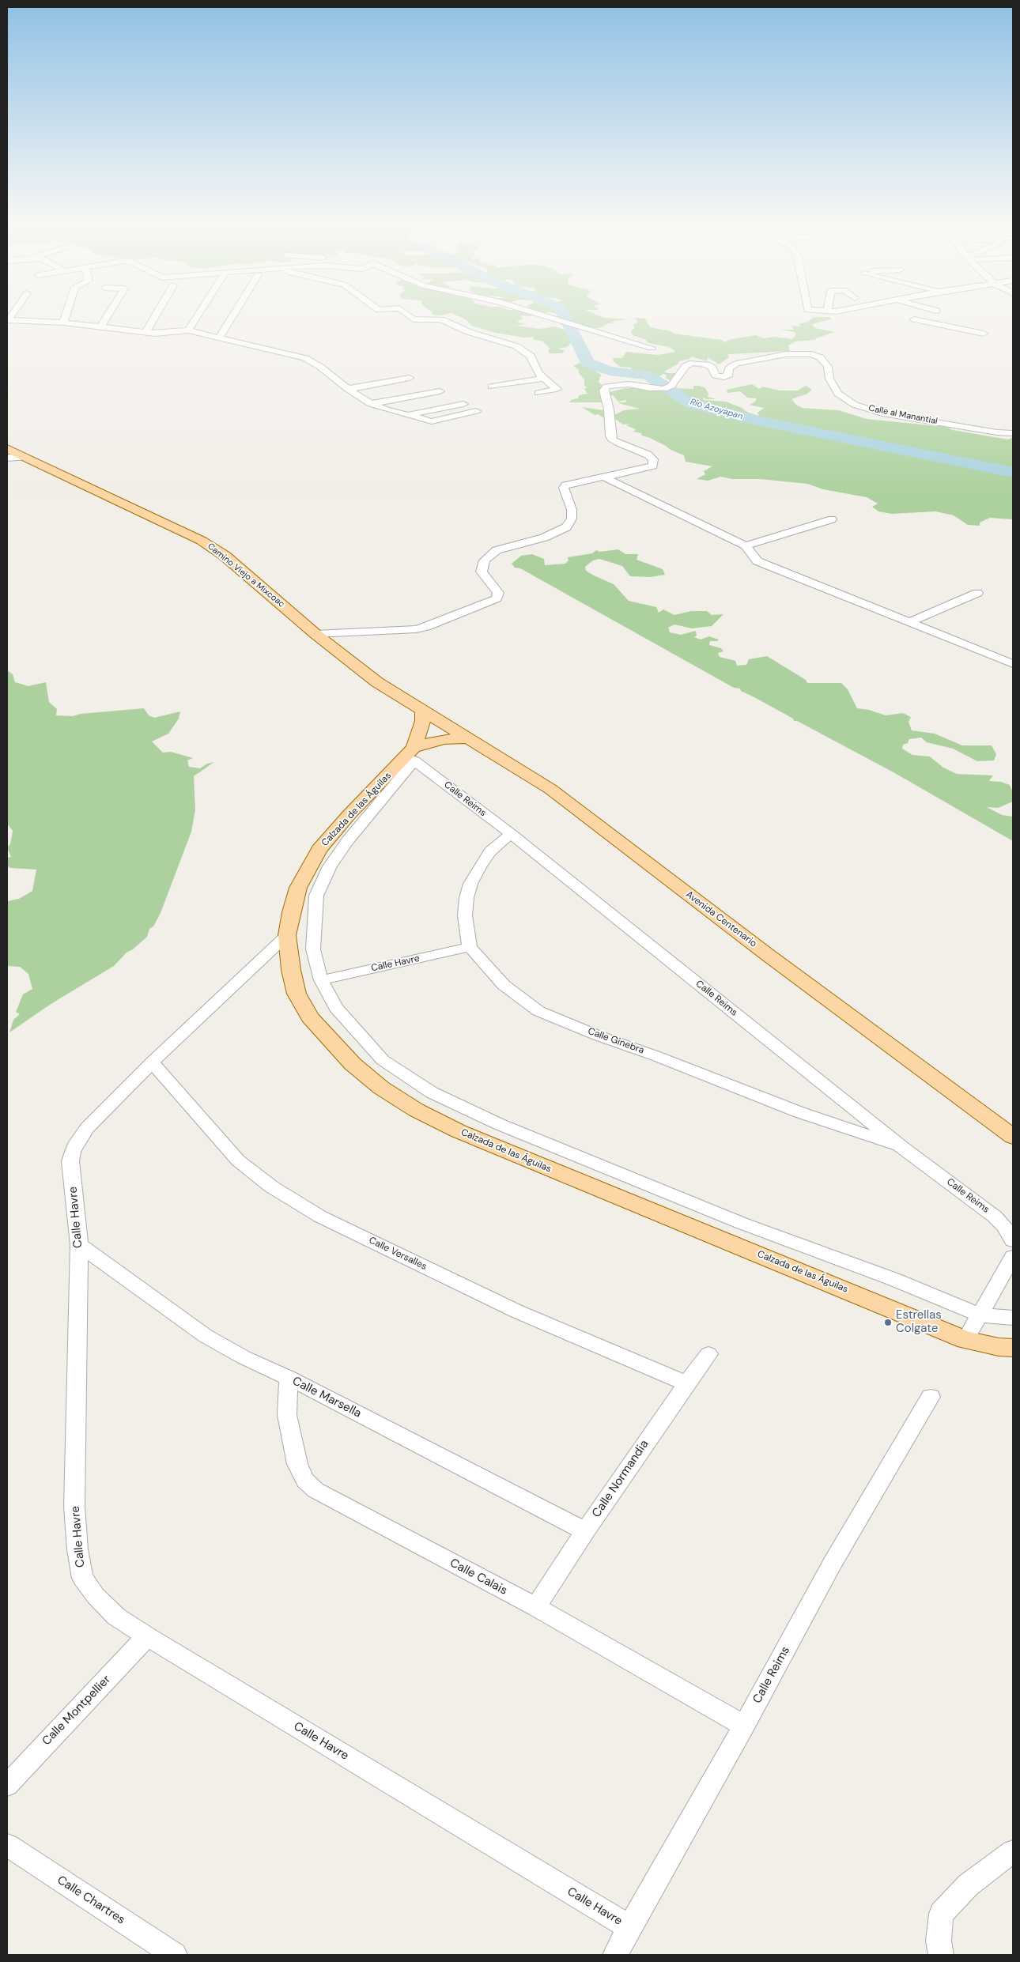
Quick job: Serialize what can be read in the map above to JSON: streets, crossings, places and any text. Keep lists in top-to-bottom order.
{
  "streets": {
    "main road": ["Camino Viejo a Mixcoac", "Calzada de las Águilas", "Avenida Centenario"],
    "street": [
      "Calle al Manantial",
      "Calle Reims",
      "Calle Havre",
      "Calle Ginebra",
      "Calle Versalles",
      "Calle Marsella",
      "Calle Normandia",
      "Calle Calais",
      "Calle Montpellier",
      "Calle Chartres"
    ]
  },
  "crossings": [
    ["Camino Viejo a Mixcoac", "Calzada de las Águilas"],
    ["Camino Viejo a Mixcoac", "Avenida Centenario"],
    ["Calle Reims", "Calzada de las Águilas"],
    ["Calle Reims", "Calle Havre"],
    ["Calle Reims", "Calle Ginebra"],
    ["Calle Reims", "Calle Calais"],
    ["Calzada de las Águilas", "Avenida Centenario"],
    ["Calzada de las Águilas", "Calle Havre"],
    ["Calle Havre", "Calle Ginebra"],
    ["Calle Havre", "Calle Versalles"],
    ["Calle Havre", "Calle Marsella"],
    ["Calle Havre", "Calle Montpellier"],
    ["Calle Versalles", "Calle Normandia"],
    ["Calle Marsella", "Calle Normandia"],
    ["Calle Marsella", "Calle Calais"],
    ["Calle Normandia", "Calle Calais"]
  ],
  "water": ["Rio Azoyapan"],
  "places": ["Estrellas Colgate"]
}
